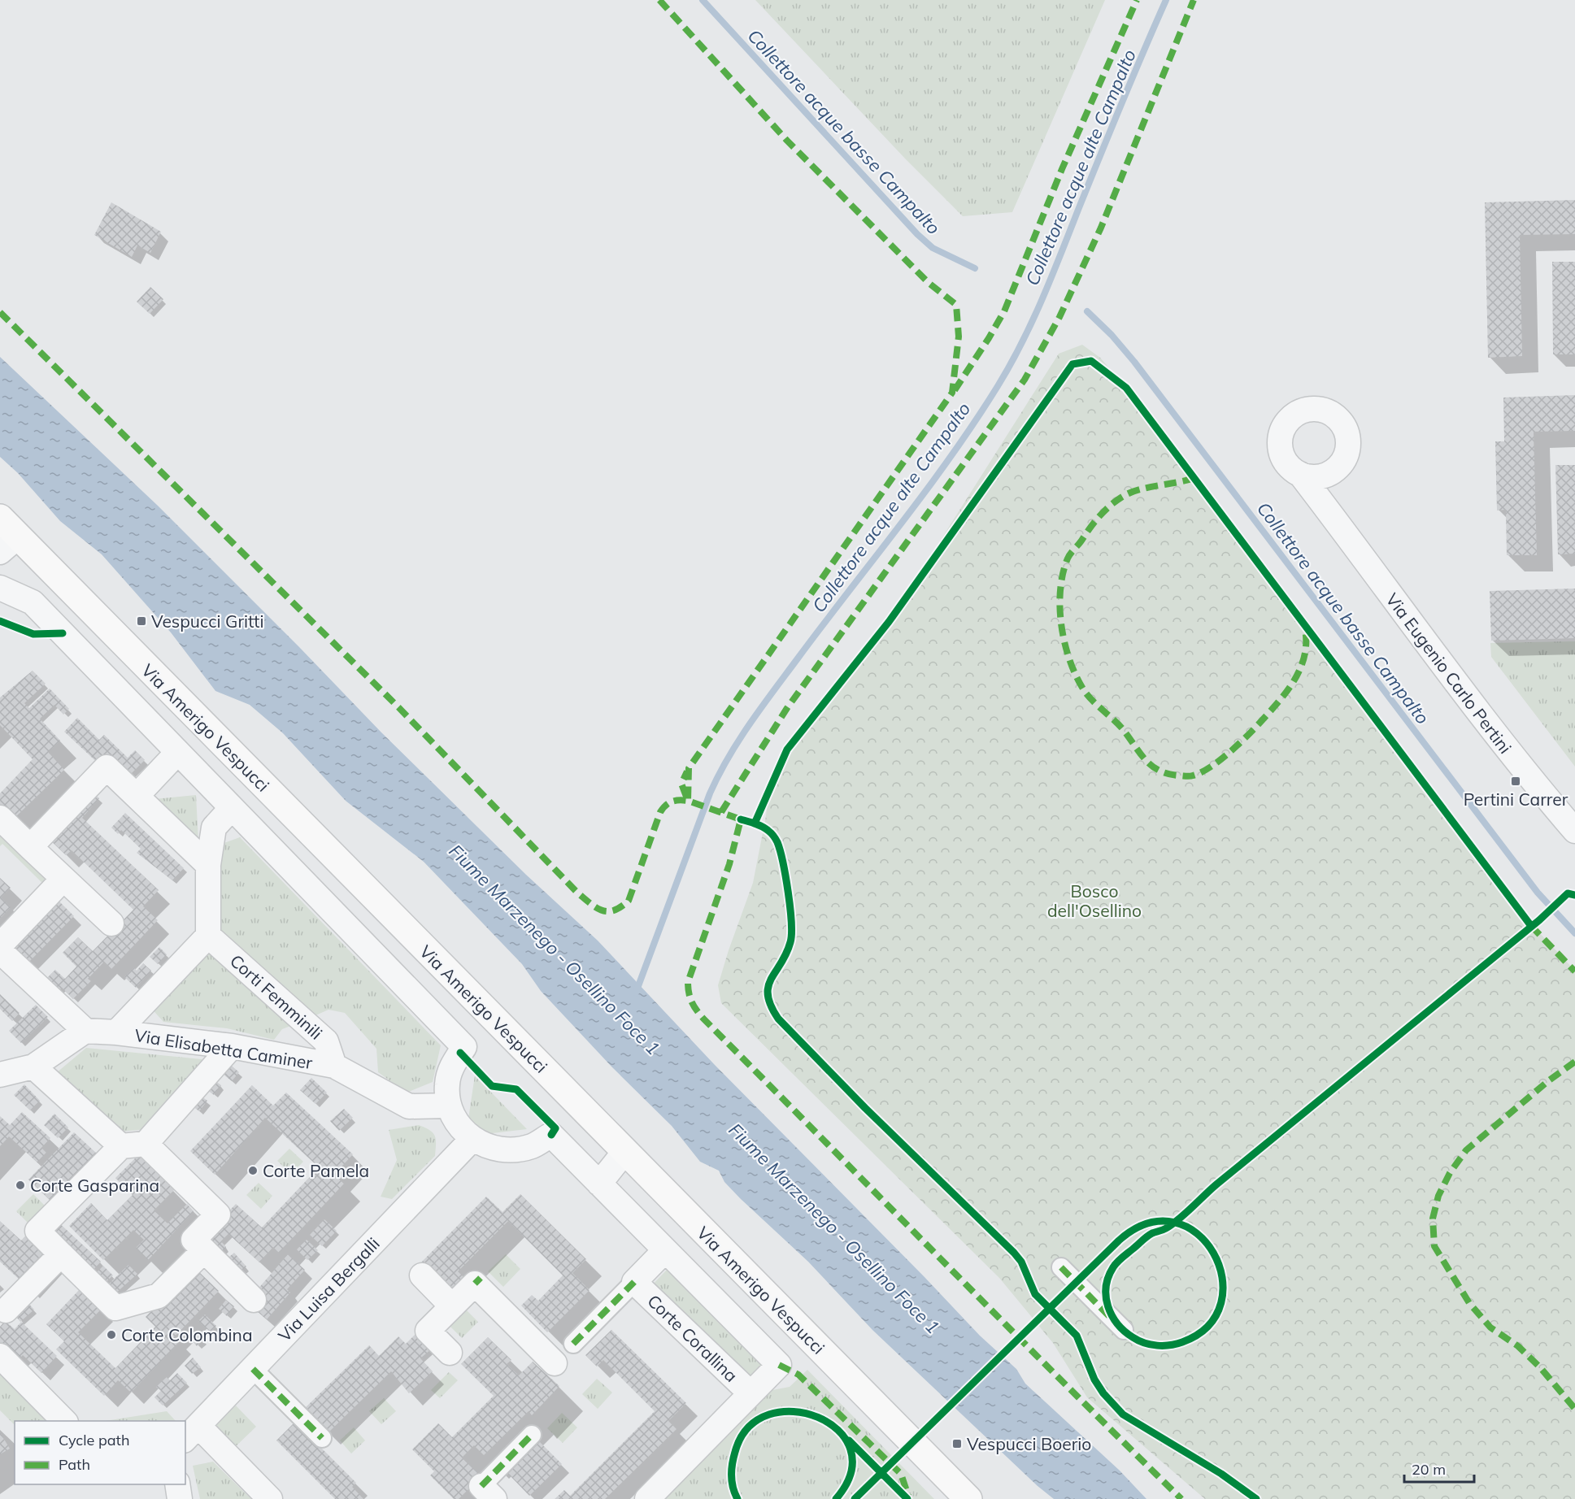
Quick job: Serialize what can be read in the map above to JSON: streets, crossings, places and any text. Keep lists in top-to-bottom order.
{
  "streets": {
    "main road": ["Via Amerigo Vespucci"],
    "street": [
      "Via Eugenio Carlo Pertini",
      "Corti Femminili",
      "Via Elisabetta Caminer",
      "Via Luisa Bergalli",
      "Corte Corallina"
    ]
  },
  "crossings": [
    ["Corti Femminili", "Via Elisabetta Caminer"]
  ],
  "water": ["Collettore acque basse Campalto", "Collettore acque alte Campalto", "Fiume Marzenego - Osellino Foce 1"],
  "parks": ["Bosco dell'Osellino"],
  "places": {
    "transit": ["Vespucci Gritti", "Pertini Carrer", "Vespucci Boerio"],
    "other": ["Corte Pamela", "Corte Gasparina", "Corte Colombina"]
  },
  "legend": ["Cycle path", "Path"],
  "scale_bar": "20 m"
}
